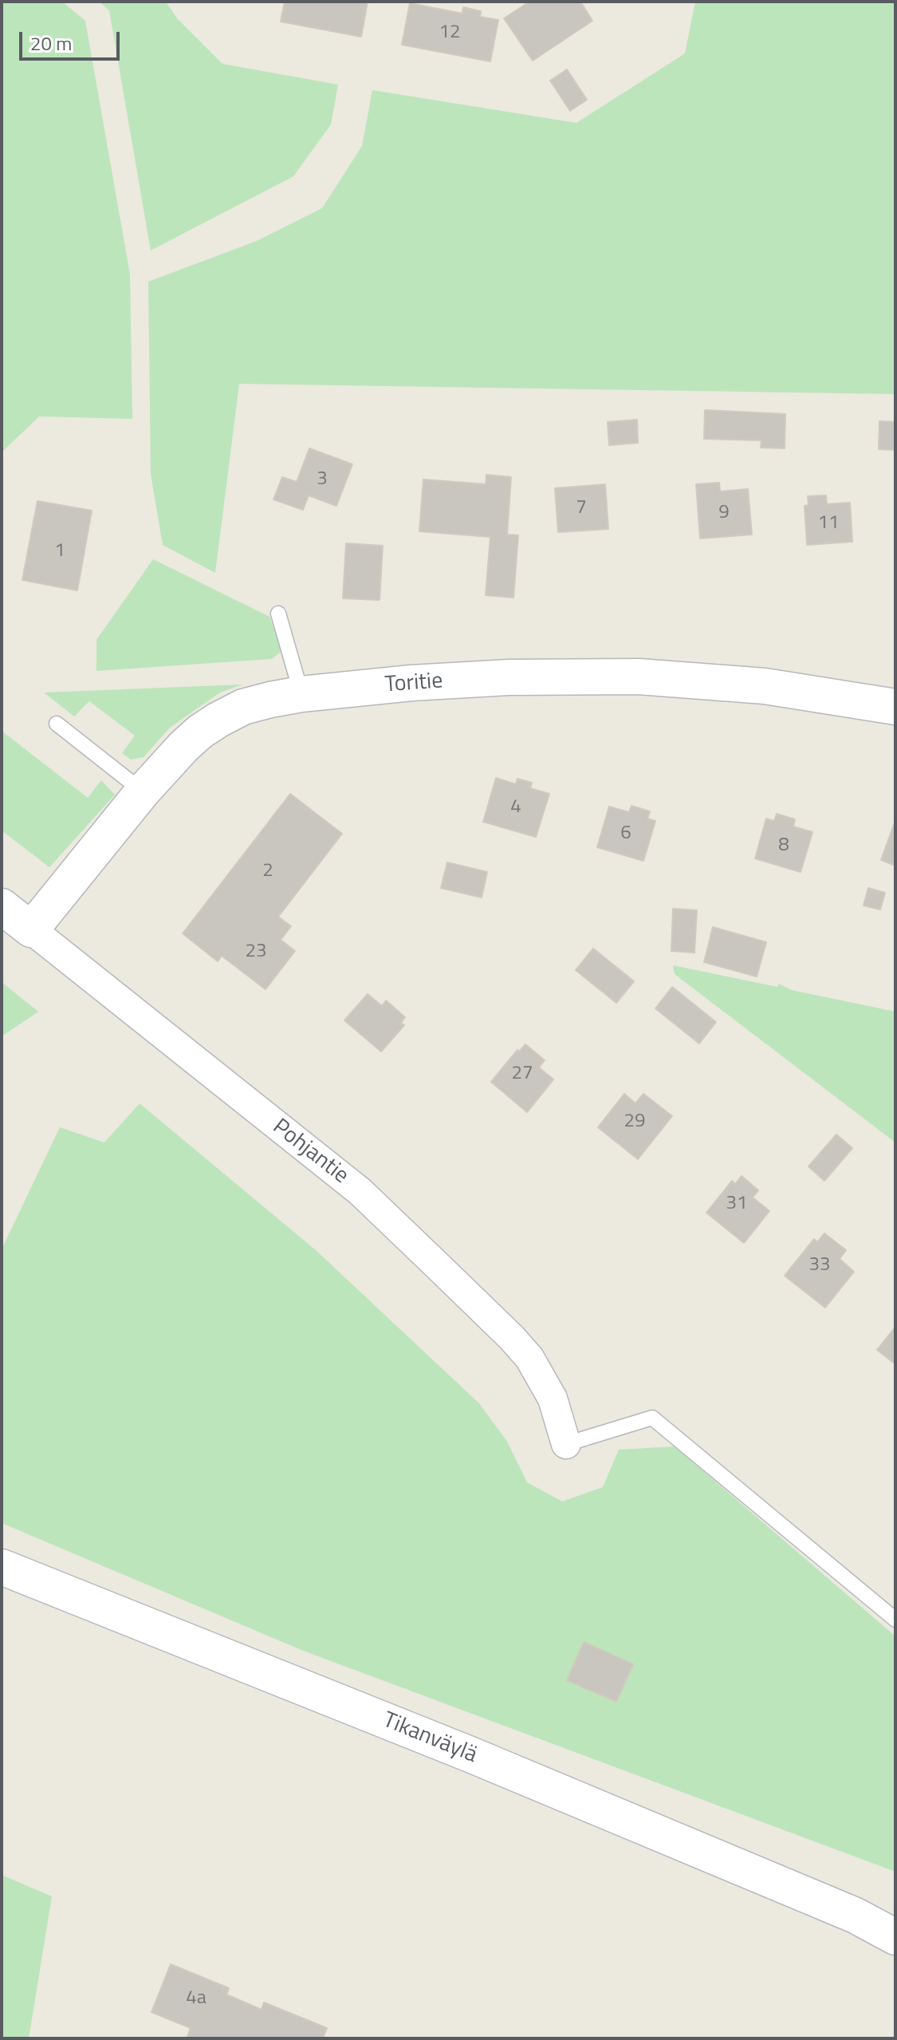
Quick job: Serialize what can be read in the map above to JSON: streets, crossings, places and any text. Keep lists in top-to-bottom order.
{
  "streets": {
    "street": ["Toritie", "Pohjantie", "Tikanväylä"]
  },
  "crossings": [
    ["Toritie", "Pohjantie"]
  ],
  "house_numbers": [
    "12",
    "3",
    "7",
    "9",
    "11",
    "1",
    "4",
    "6",
    "8",
    "2",
    "23",
    "27",
    "29",
    "31",
    "33",
    "4a"
  ],
  "scale_bar": "20 m"
}
